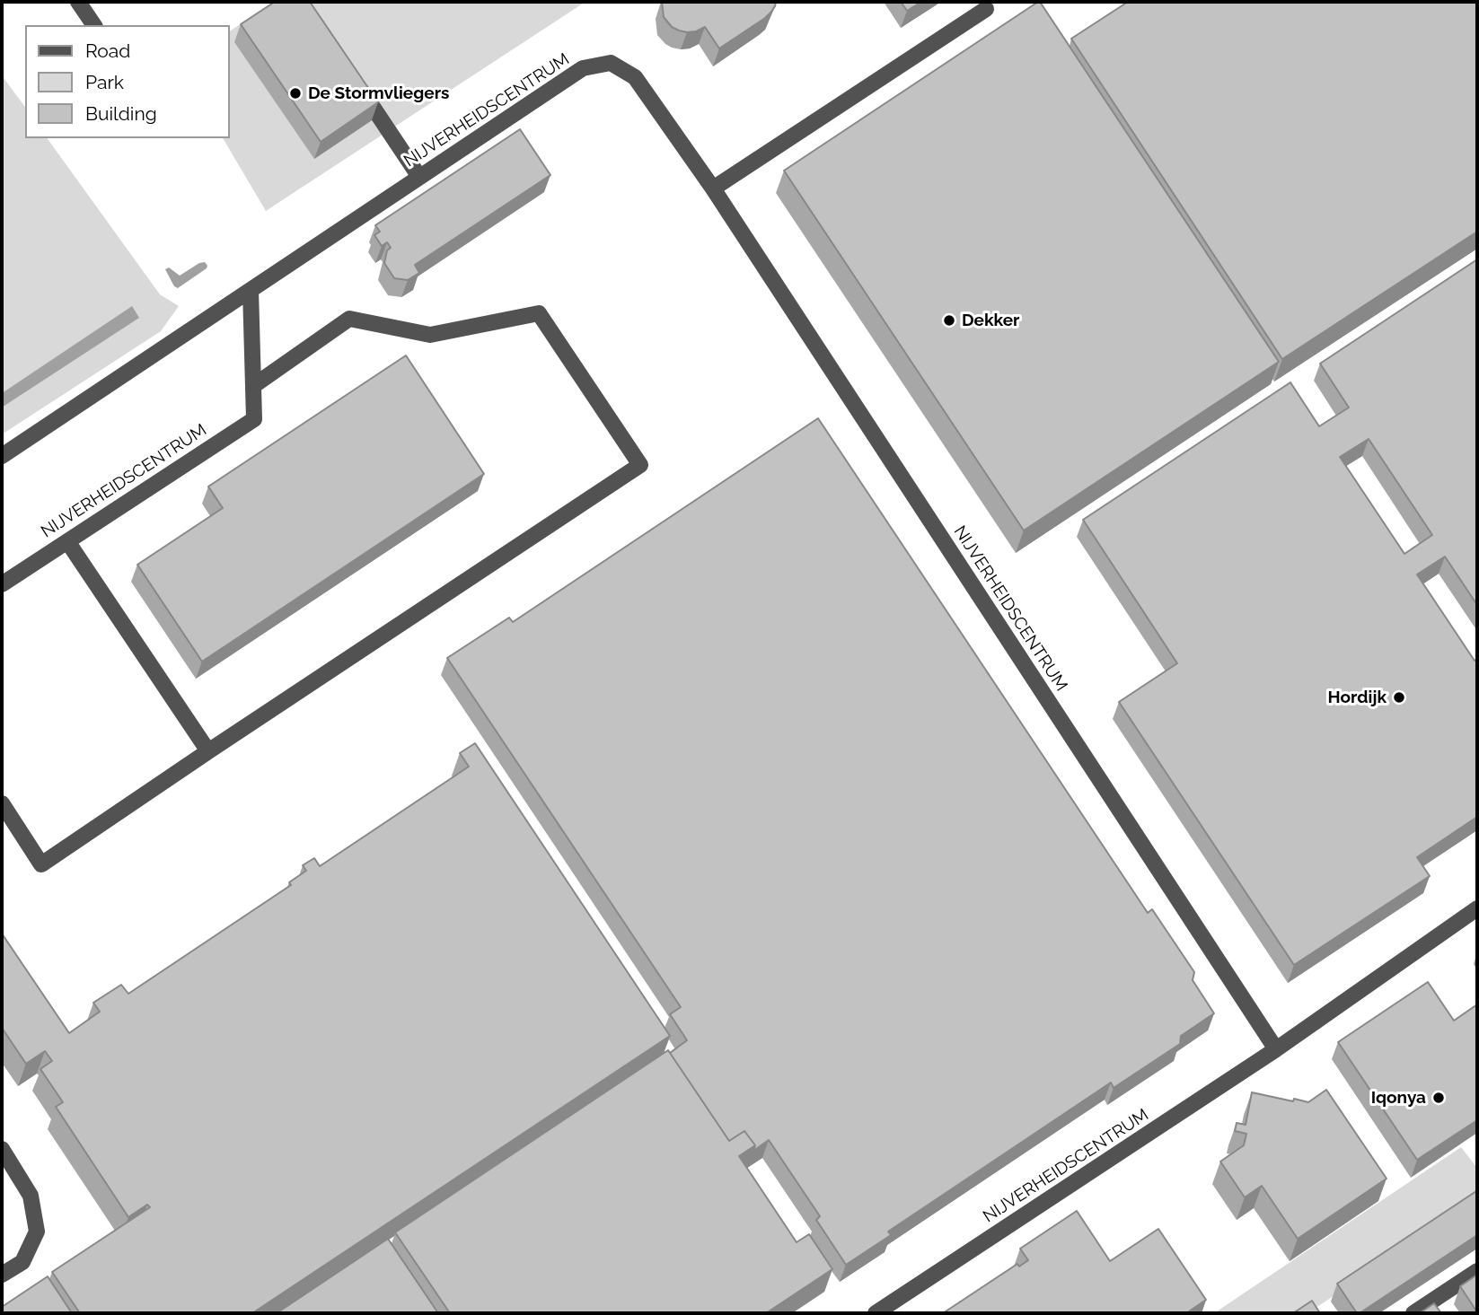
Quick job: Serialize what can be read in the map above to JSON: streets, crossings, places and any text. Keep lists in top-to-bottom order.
{
  "streets": {
    "street": ["NIJVERHEIDSCENTRUM"]
  },
  "places": [
    "De Stormvliegers",
    "Dekker",
    "Hordijk",
    "Iqonya"
  ],
  "legend": ["Road", "Park", "Building"]
}
